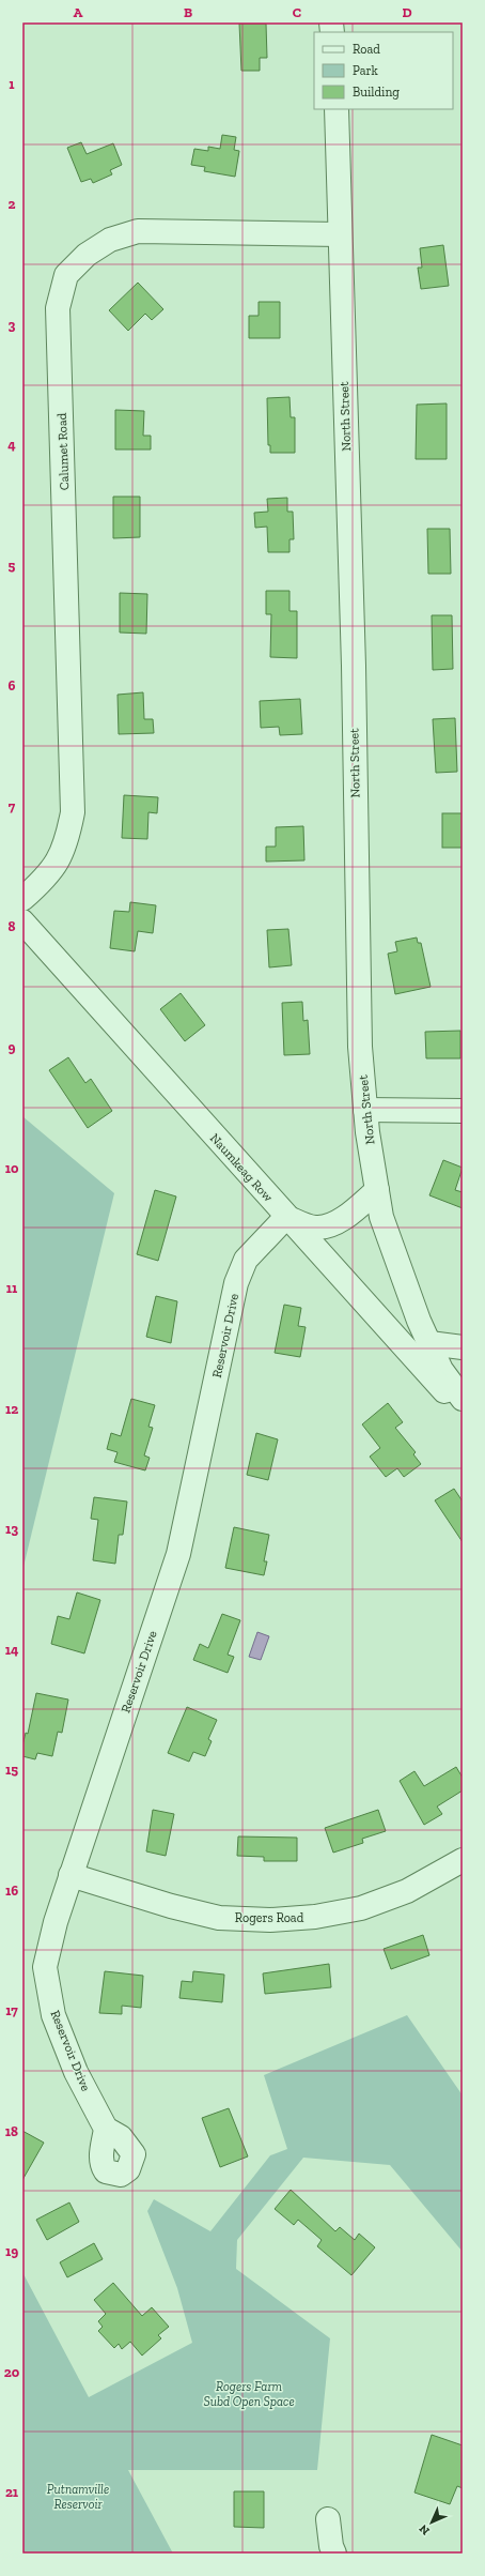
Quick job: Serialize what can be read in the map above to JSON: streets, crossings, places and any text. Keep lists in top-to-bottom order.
{
  "streets": {
    "street": [
      "North Street",
      "Calumet Road",
      "Naumkeag Row",
      "Reservoir Drive",
      "Rogers Road"
    ]
  },
  "crossings": [
    ["North Street", "Calumet Road"],
    ["Naumkeag Row", "Reservoir Drive"],
    ["Reservoir Drive", "Rogers Road"]
  ],
  "parks": ["Rogers Farm Subd Open Space", "Putnamville Reservoir"],
  "legend": ["Road", "Park", "Building"],
  "north": "bottom left",
  "grid": {
    "columns": [
      "A",
      "B",
      "C",
      "D"
    ],
    "rows": [
      "1",
      "2",
      "3",
      "4",
      "5",
      "6",
      "7",
      "8",
      "9",
      "10",
      "11",
      "12",
      "13",
      "14",
      "15",
      "16",
      "17",
      "18",
      "19",
      "20",
      "21"
    ]
  }
}
